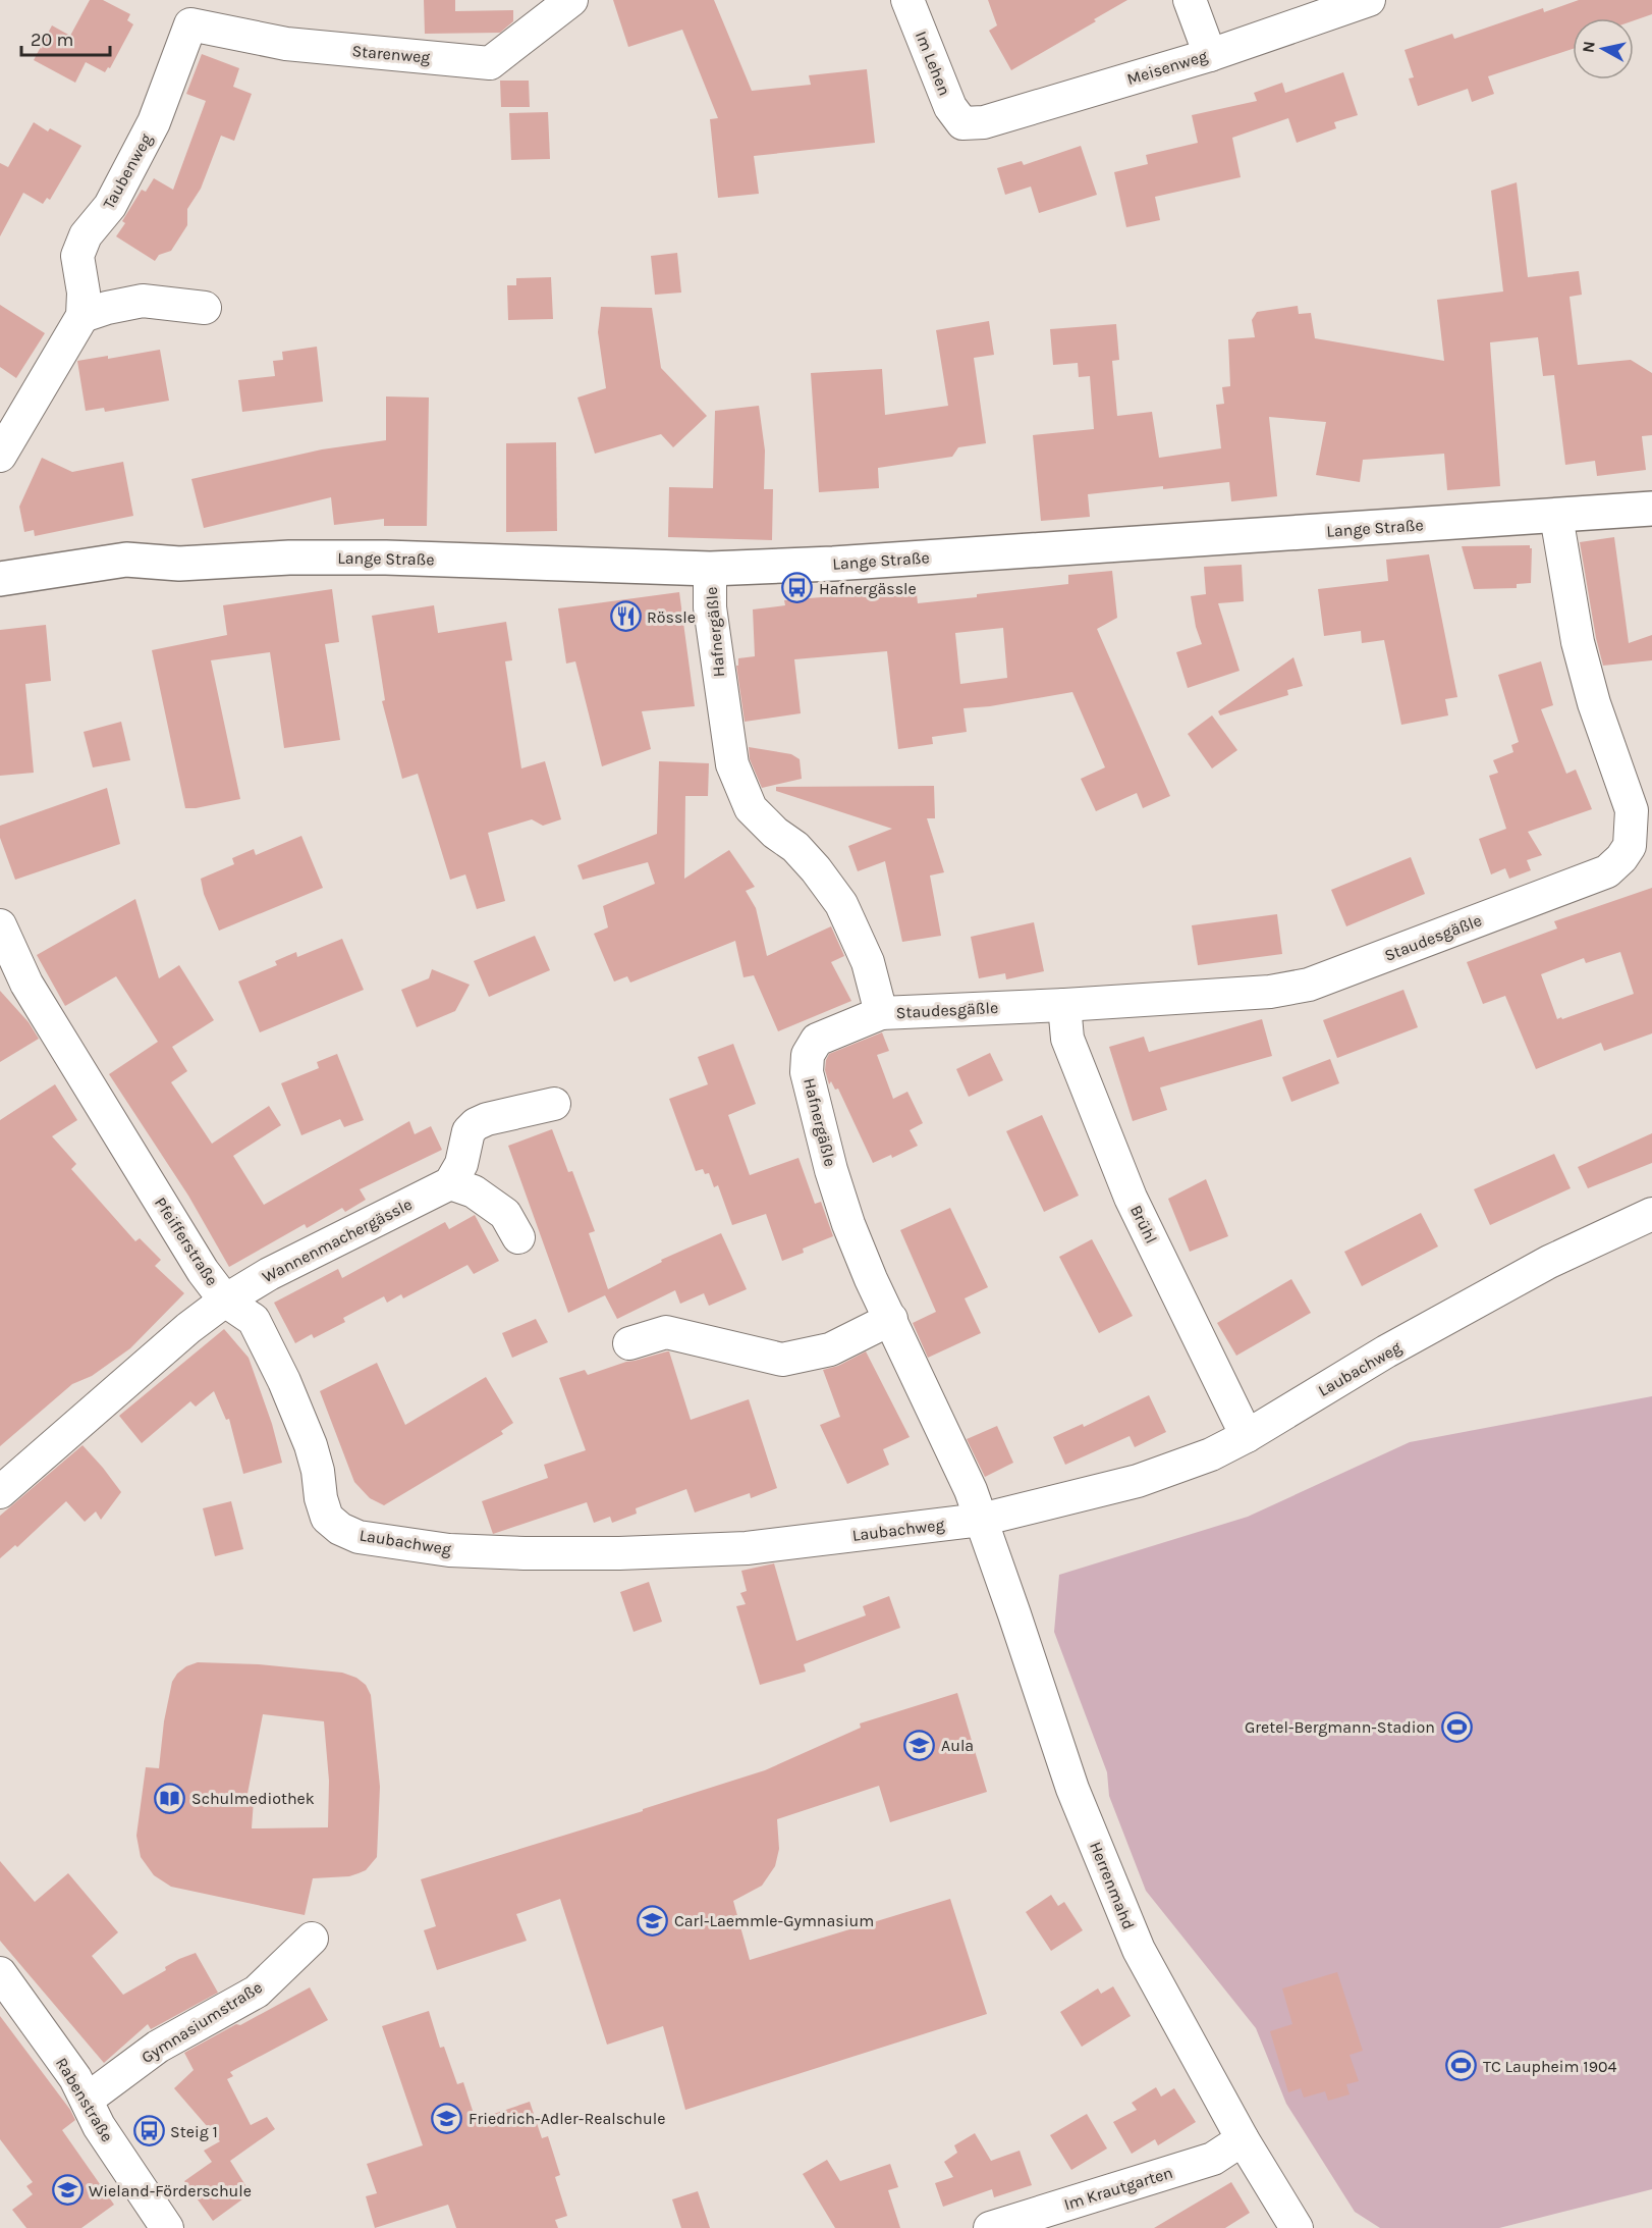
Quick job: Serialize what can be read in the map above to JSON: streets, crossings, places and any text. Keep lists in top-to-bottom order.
{
  "streets": {
    "street": [
      "Starenweg",
      "Im Lehen",
      "Meisenweg",
      "Taubenweg",
      "Lange Straße",
      "Hafnergäßle",
      "Staudesgäßle",
      "Brühl",
      "Wannenmachergässle",
      "Pfeifferstraße",
      "Laubachweg",
      "Herrenmahd",
      "Gymnasiumstraße",
      "Rabenstraße",
      "Im Krautgarten"
    ]
  },
  "crossings": [
    ["Starenweg", "Taubenweg"],
    ["Im Lehen", "Meisenweg"],
    ["Lange Straße", "Hafnergäßle"],
    ["Lange Straße", "Staudesgäßle"],
    ["Hafnergäßle", "Staudesgäßle"],
    ["Hafnergäßle", "Laubachweg"],
    ["Hafnergäßle", "Herrenmahd"],
    ["Staudesgäßle", "Brühl"],
    ["Brühl", "Laubachweg"],
    ["Wannenmachergässle", "Pfeifferstraße"],
    ["Wannenmachergässle", "Laubachweg"],
    ["Pfeifferstraße", "Laubachweg"],
    ["Laubachweg", "Herrenmahd"],
    ["Herrenmahd", "Im Krautgarten"],
    ["Gymnasiumstraße", "Rabenstraße"]
  ],
  "places": {
    "bus stop": ["Hafnergässle", "Steig 1"],
    "restaurant": ["Rössle"],
    "sports": ["Gretel-Bergmann-Stadion", "TC Laupheim 1904"],
    "school or university": [
      "Aula",
      "Carl-Laemmle-Gymnasium",
      "Friedrich-Adler-Realschule",
      "Wieland-Förderschule"
    ],
    "library": ["Schulmediothek"]
  },
  "scale_bar": "20 m",
  "north": "left"
}
